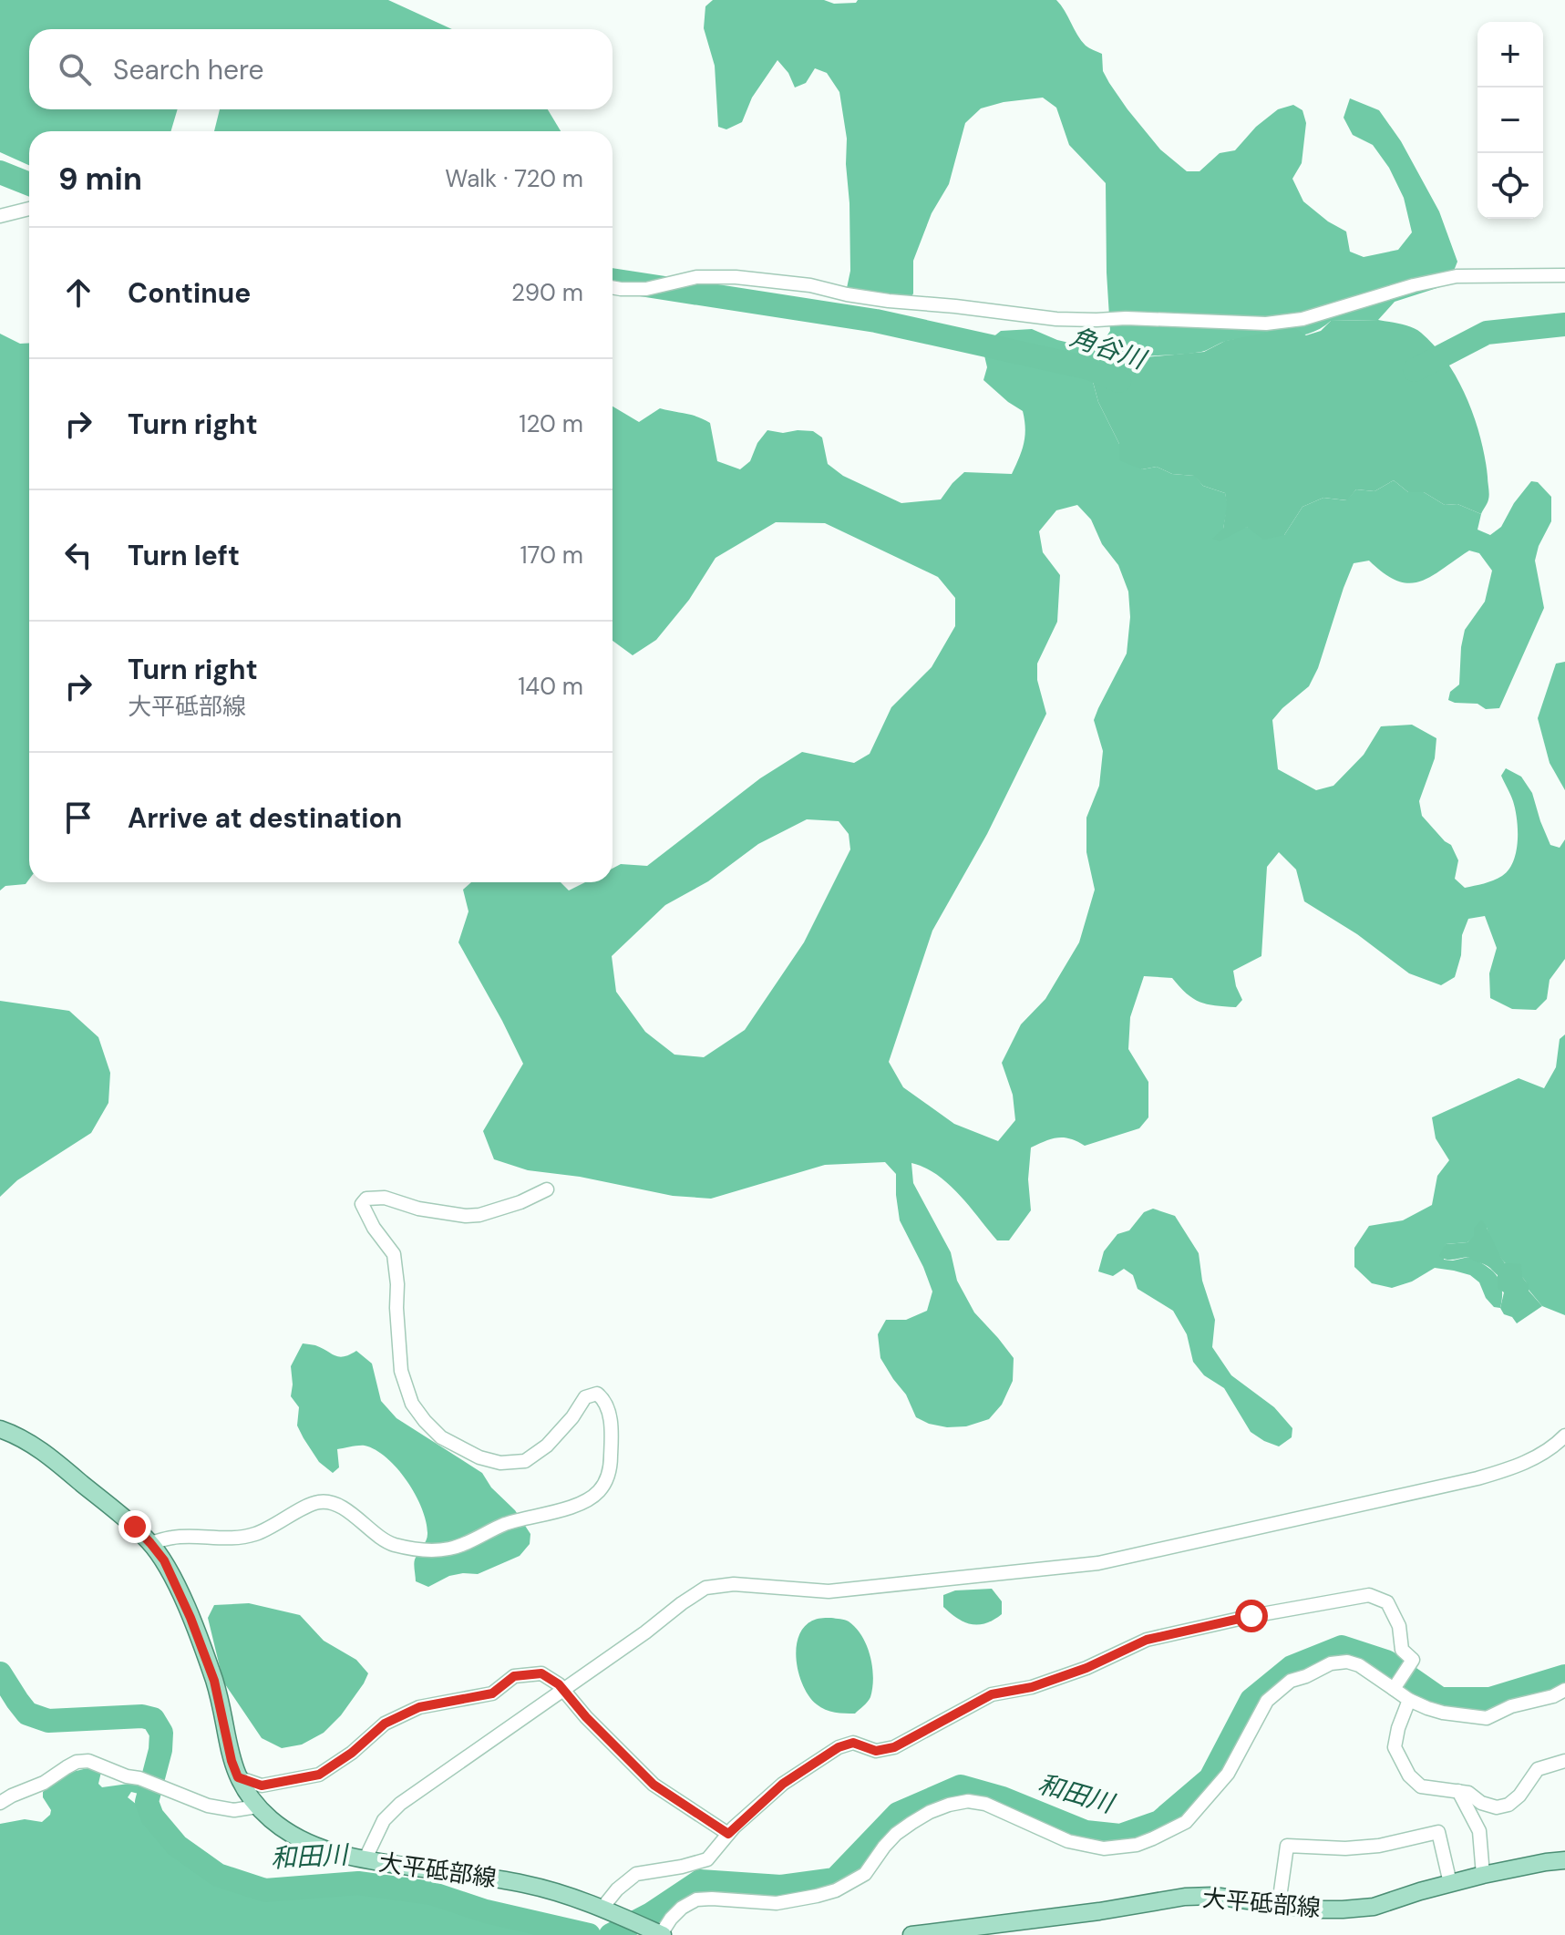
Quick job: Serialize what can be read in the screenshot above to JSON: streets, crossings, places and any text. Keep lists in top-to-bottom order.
{
  "streets": {
    "main road": ["大平砥部線"]
  },
  "water": ["角谷川", "和田川"],
  "page": {
    "map_buttons": ["+", "−"],
    "search": "Search here",
    "heading": ["9 min", "Walk · 720 m"],
    "list": [
      ["Continue", "290 m"],
      ["Turn right", "120 m"],
      ["Turn left", "170 m"],
      ["Turn right", "大平砥部線", "140 m"],
      "Arrive at destination"
    ]
  }
}
